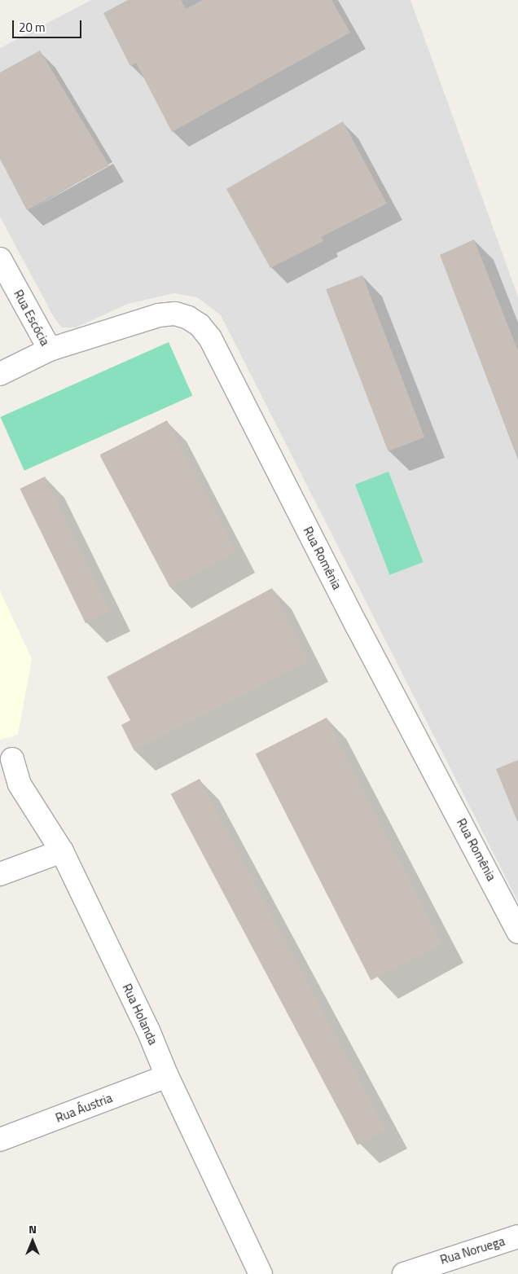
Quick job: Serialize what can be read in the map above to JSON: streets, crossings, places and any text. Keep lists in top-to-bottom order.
{
  "streets": {
    "street": [
      "Rua Escócia",
      "Rua Romênia",
      "Rua Holanda",
      "Rua Áustria",
      "Rua Noruega"
    ]
  },
  "crossings": [
    ["Rua Escócia", "Rua Romênia"],
    ["Rua Holanda", "Rua Áustria"]
  ],
  "scale_bar": "20 m",
  "north": "top"
}
